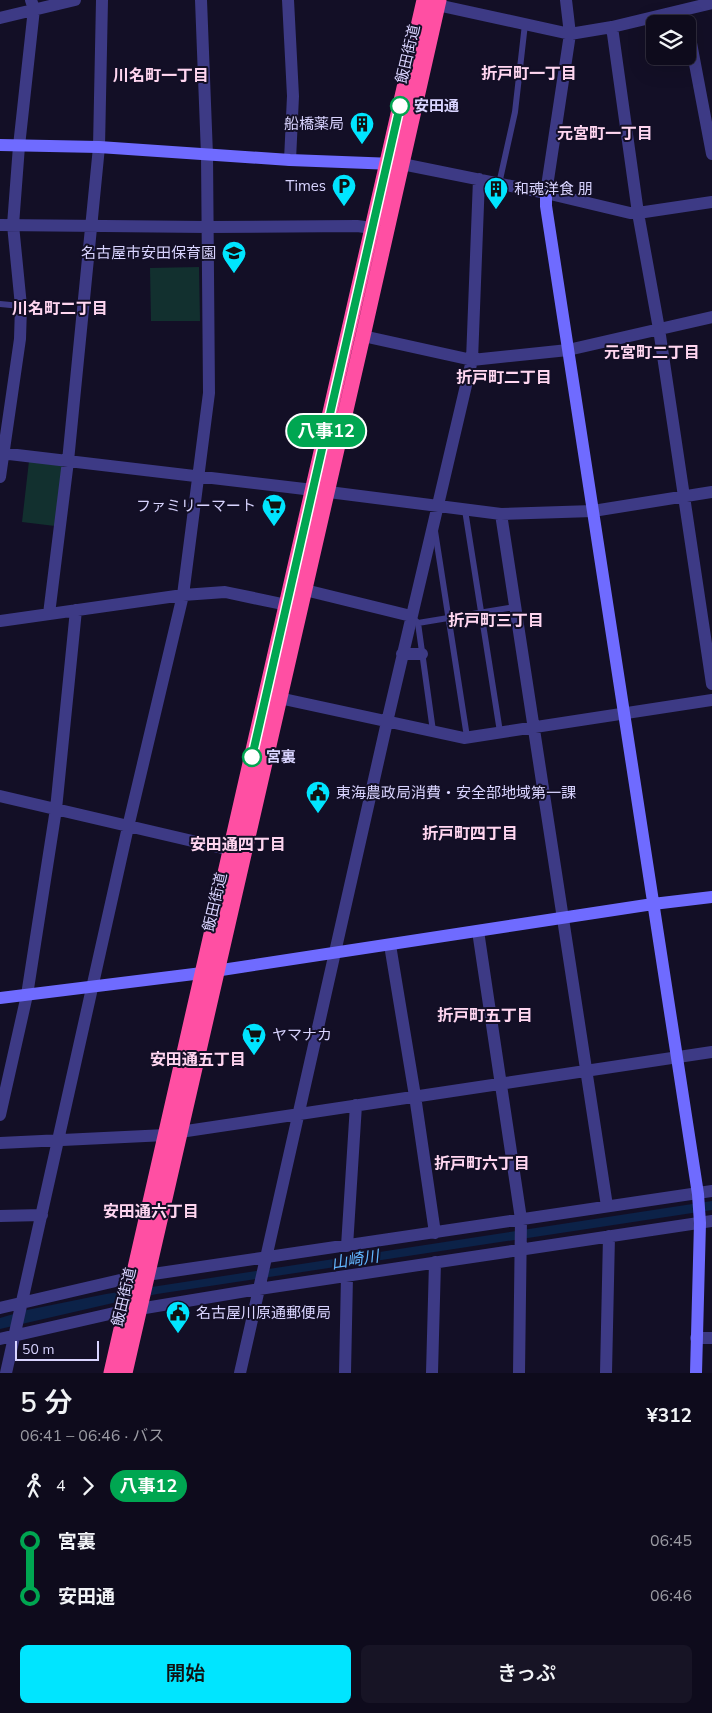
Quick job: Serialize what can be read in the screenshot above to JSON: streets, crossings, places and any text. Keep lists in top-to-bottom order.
{
  "streets": {
    "highway": ["飯田街道"]
  },
  "districts": [
    "折戸町一丁目",
    "川名町一丁目",
    "元宮町一丁目",
    "川名町二丁目",
    "元宮町二丁目",
    "折戸町二丁目",
    "折戸町三丁目",
    "折戸町四丁目",
    "安田通四丁目",
    "折戸町五丁目",
    "安田通五丁目",
    "折戸町六丁目",
    "安田通六丁目"
  ],
  "water": ["山崎川"],
  "places": {
    "other": ["安田通", "宮裏"],
    "building": ["船橋薬局", "和魂洋食 朋"],
    "parking": ["Times"],
    "school or university": ["名古屋市安田保育園"],
    "supermarket": ["ファミリーマート", "ヤマナカ"],
    "public building": ["東海農政局消費・安全部地域第一課", "名古屋川原通郵便局"]
  },
  "lines": ["bus line 八事12"],
  "scale_bar": "50 m",
  "page": {
    "on_map": "八事12",
    "scale": "50 m",
    "heading": ["5 分", "06:41 – 06:46 · バス", "¥312"],
    "legs": ["4", "八事12"],
    "list": [
      {
        "name": "宮裏",
        "value": "06:45"
      },
      {
        "name": "安田通",
        "value": "06:46"
      }
    ],
    "buttons": ["開始", "きっぷ"]
  }
}
